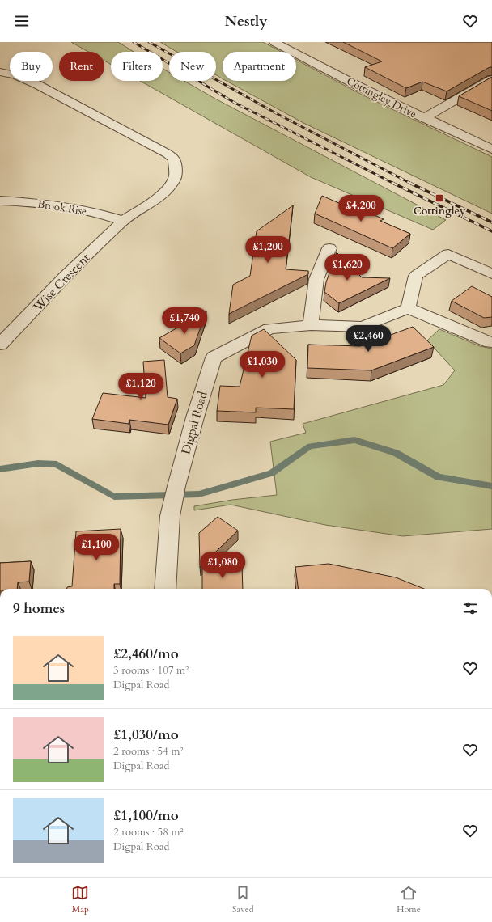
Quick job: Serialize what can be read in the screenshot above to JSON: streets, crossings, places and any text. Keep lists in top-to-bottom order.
{
  "streets": {
    "street": [
      "Cottingley Drive",
      "Brook Rise",
      "Wise Crescent",
      "Digpal Road"
    ]
  },
  "crossings": [
    ["Brook Rise", "Wise Crescent"]
  ],
  "places": {
    "transit": ["Cottingley"]
  },
  "page": {
    "header": "Nestly",
    "chip": [
      "Buy",
      "Rent",
      "Filters",
      "New",
      "Apartment"
    ],
    "price": [
      "£4,200",
      "£1,200",
      "£1,620",
      "£1,740",
      "£2,460",
      "£1,030",
      "£1,120",
      "£1,100",
      "£1,080"
    ],
    "heading": "9 homes",
    "list": [
      {
        "name": "£2,460/mo",
        "note": "3 rooms · 107 m² · Digpal Road"
      },
      {
        "name": "£1,030/mo",
        "note": "2 rooms · 54 m² · Digpal Road"
      },
      {
        "name": "£1,100/mo",
        "note": "2 rooms · 58 m² · Digpal Road"
      }
    ],
    "tabs": ["Map", "Saved", "Home"]
  }
}
